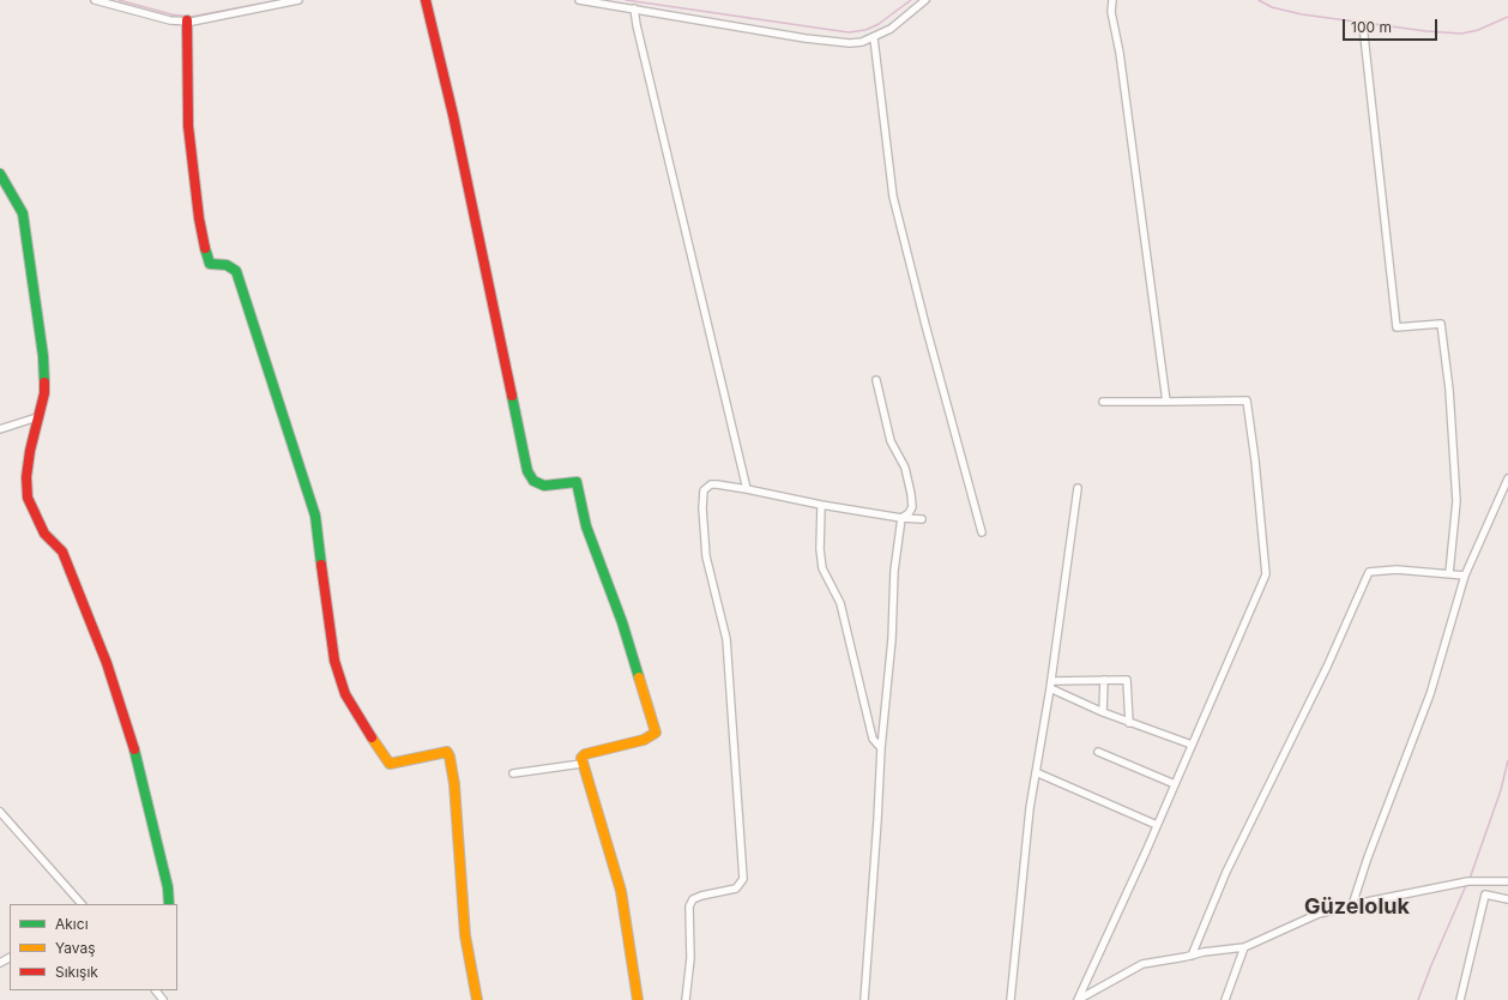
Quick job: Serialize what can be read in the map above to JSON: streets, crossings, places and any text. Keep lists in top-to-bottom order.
{
  "districts": ["Güzeloluk"],
  "legend": ["Akıcı", "Yavaş", "Sıkışık"],
  "scale_bar": "100 m"
}
